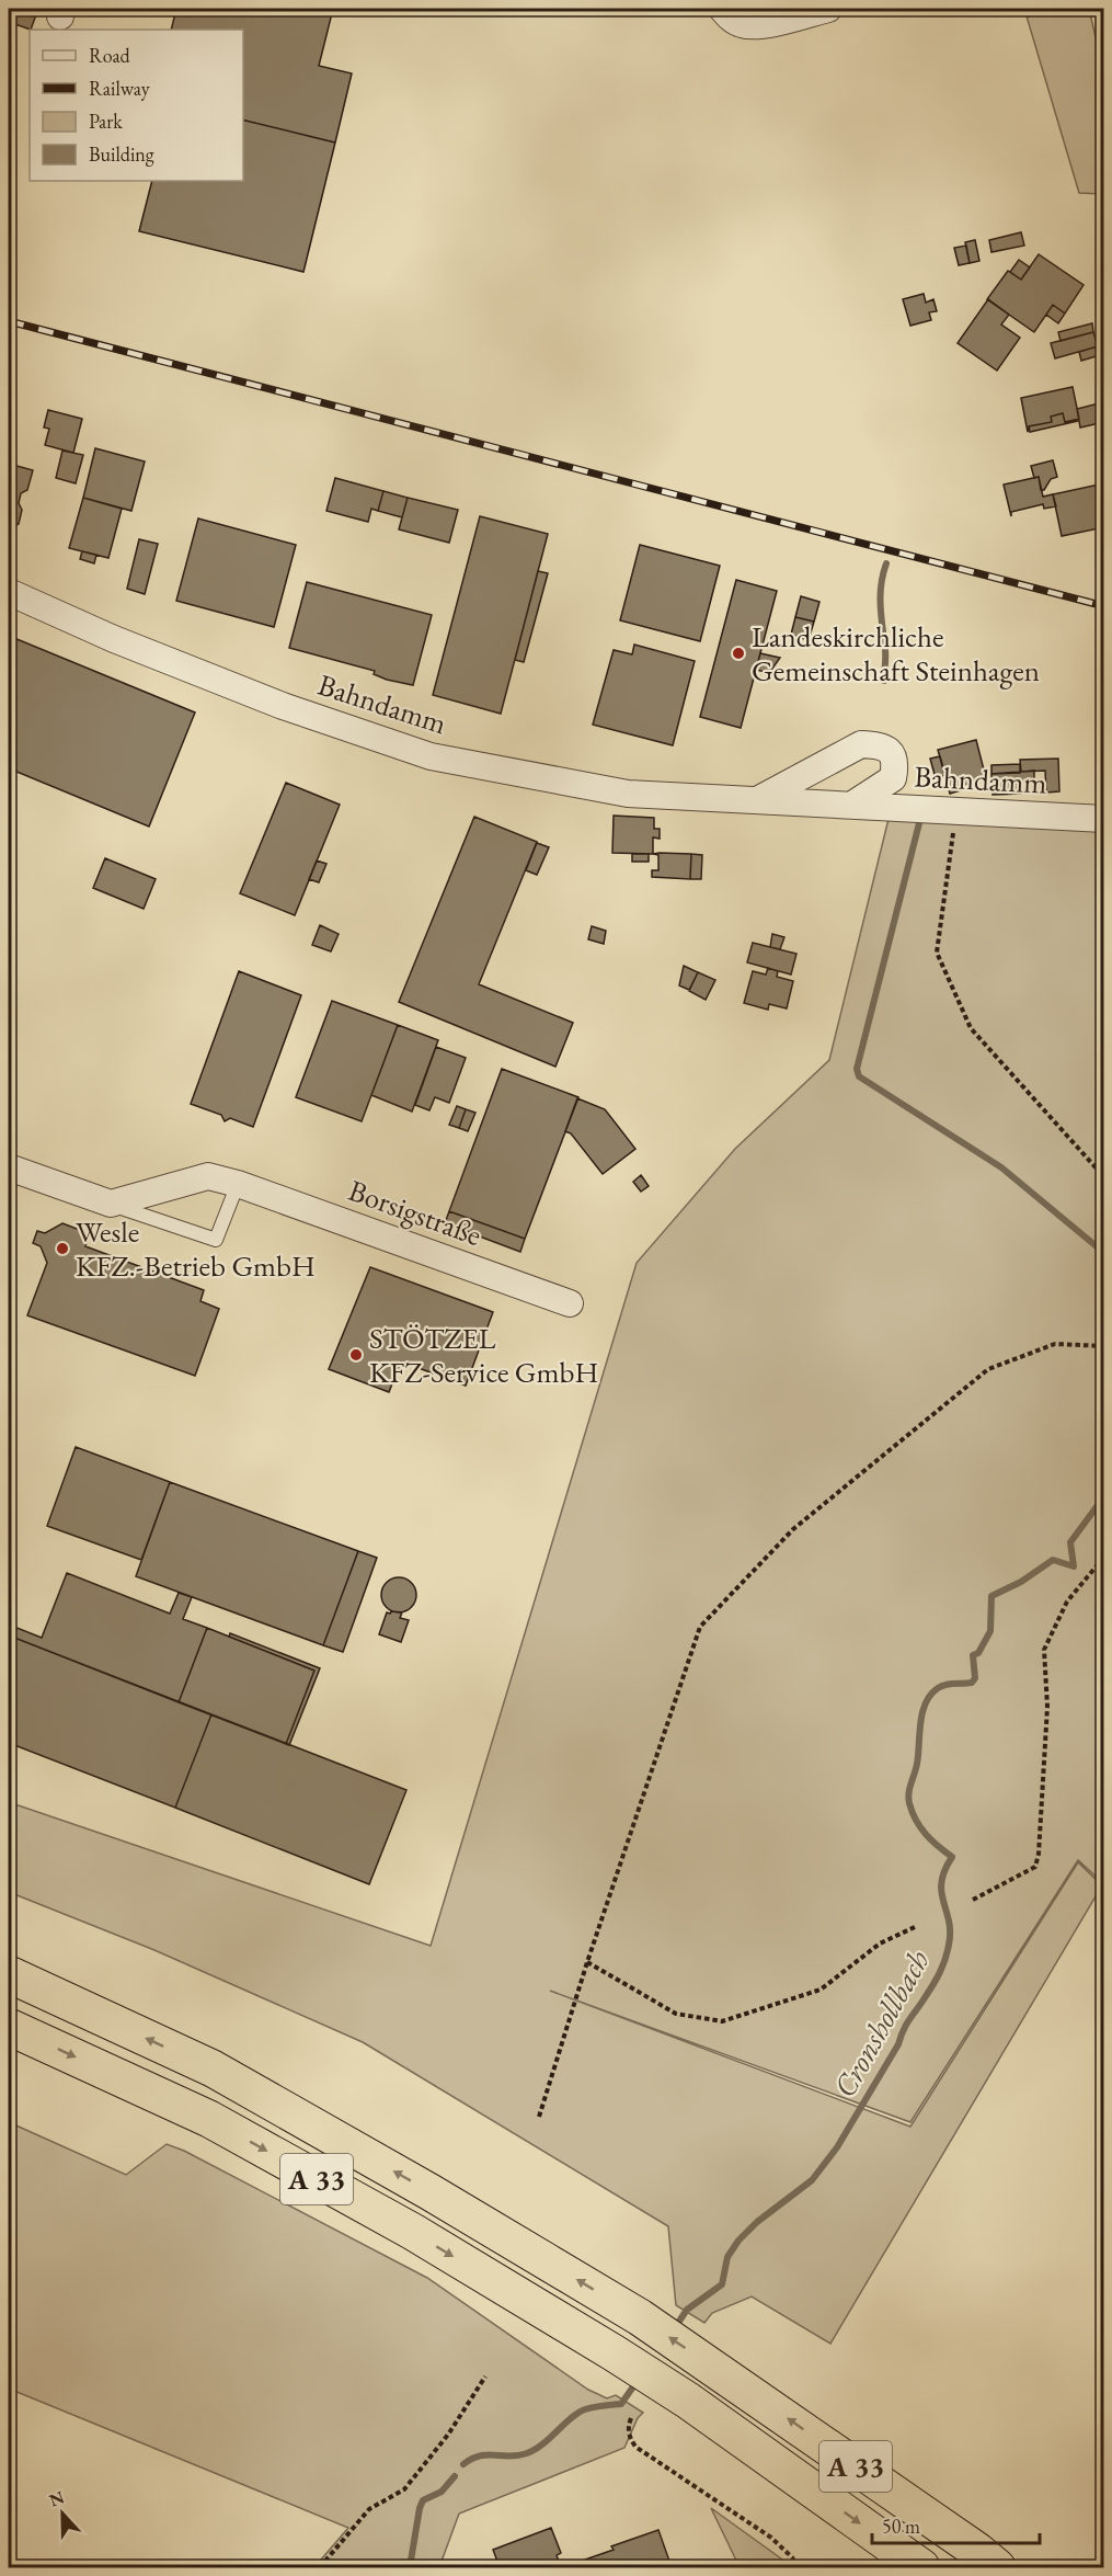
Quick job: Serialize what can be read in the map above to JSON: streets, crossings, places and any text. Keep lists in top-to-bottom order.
{
  "streets": {
    "highway": ["A 33"],
    "street": ["Bahndamm", "Borsigstraße"]
  },
  "water": ["Cronshollbach"],
  "places": ["Landeskirchliche Gemeinschaft Steinhagen", "Wesle KFZ.-Betrieb GmbH", "STÖTZEL KFZ-Service GmbH"],
  "legend": [
    "Road",
    "Railway",
    "Park",
    "Building"
  ],
  "scale_bar": "50 m",
  "north": "top"
}
